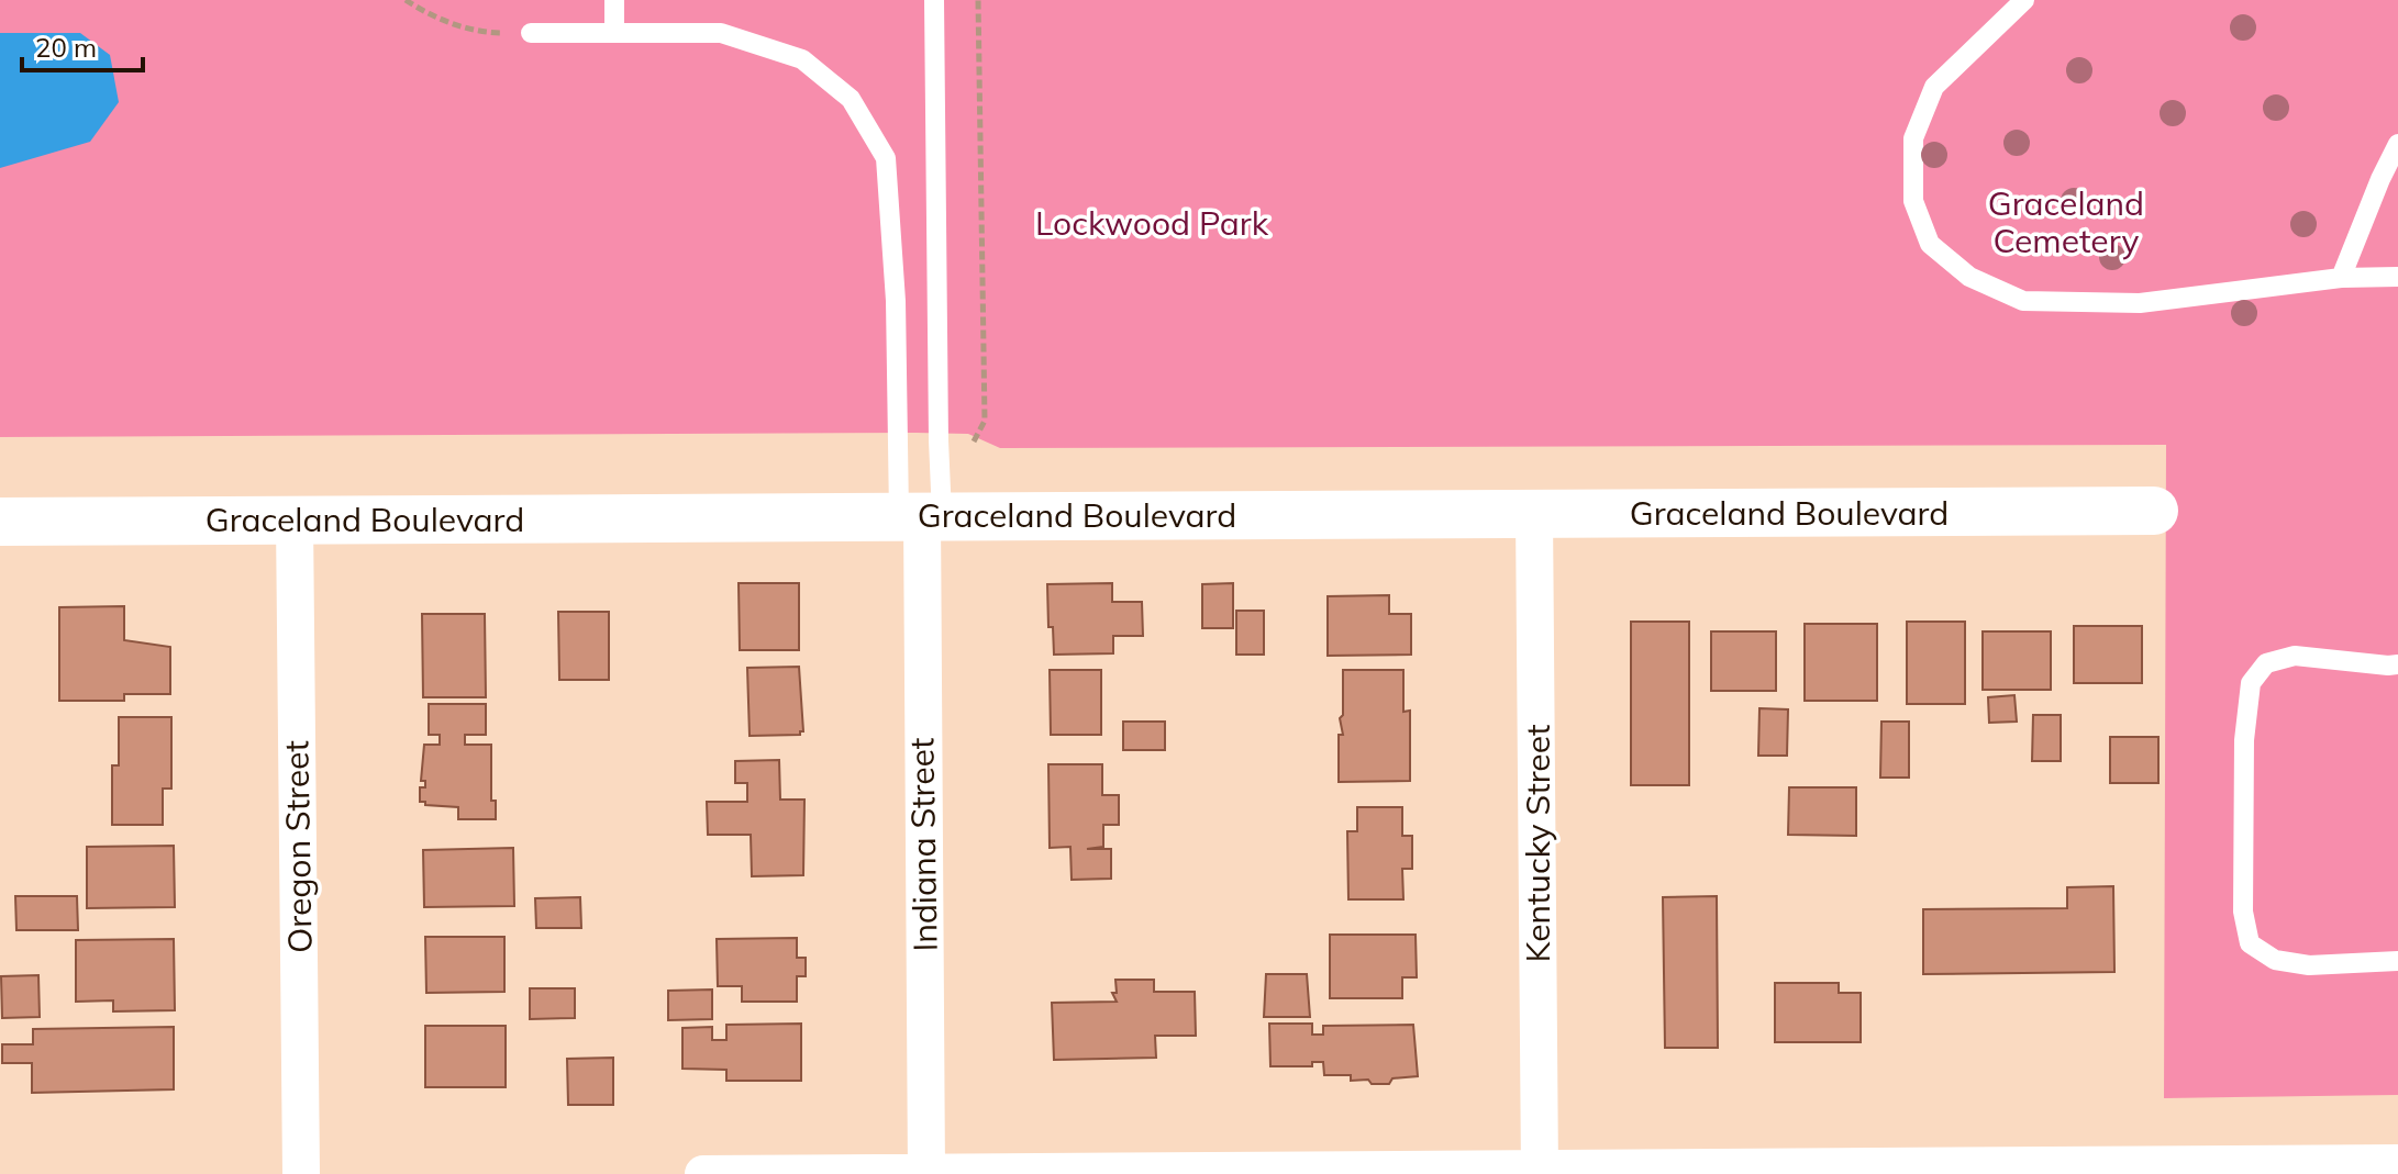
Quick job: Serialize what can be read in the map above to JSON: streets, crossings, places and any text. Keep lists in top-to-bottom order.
{
  "streets": {
    "street": [
      "Graceland Boulevard",
      "Kentucky Street",
      "Indiana Street",
      "Oregon Street"
    ]
  },
  "crossings": [
    ["Graceland Boulevard", "Kentucky Street"],
    ["Graceland Boulevard", "Indiana Street"],
    ["Graceland Boulevard", "Oregon Street"]
  ],
  "parks": ["Graceland Cemetery", "Lockwood Park"],
  "scale_bar": "20 m"
}
